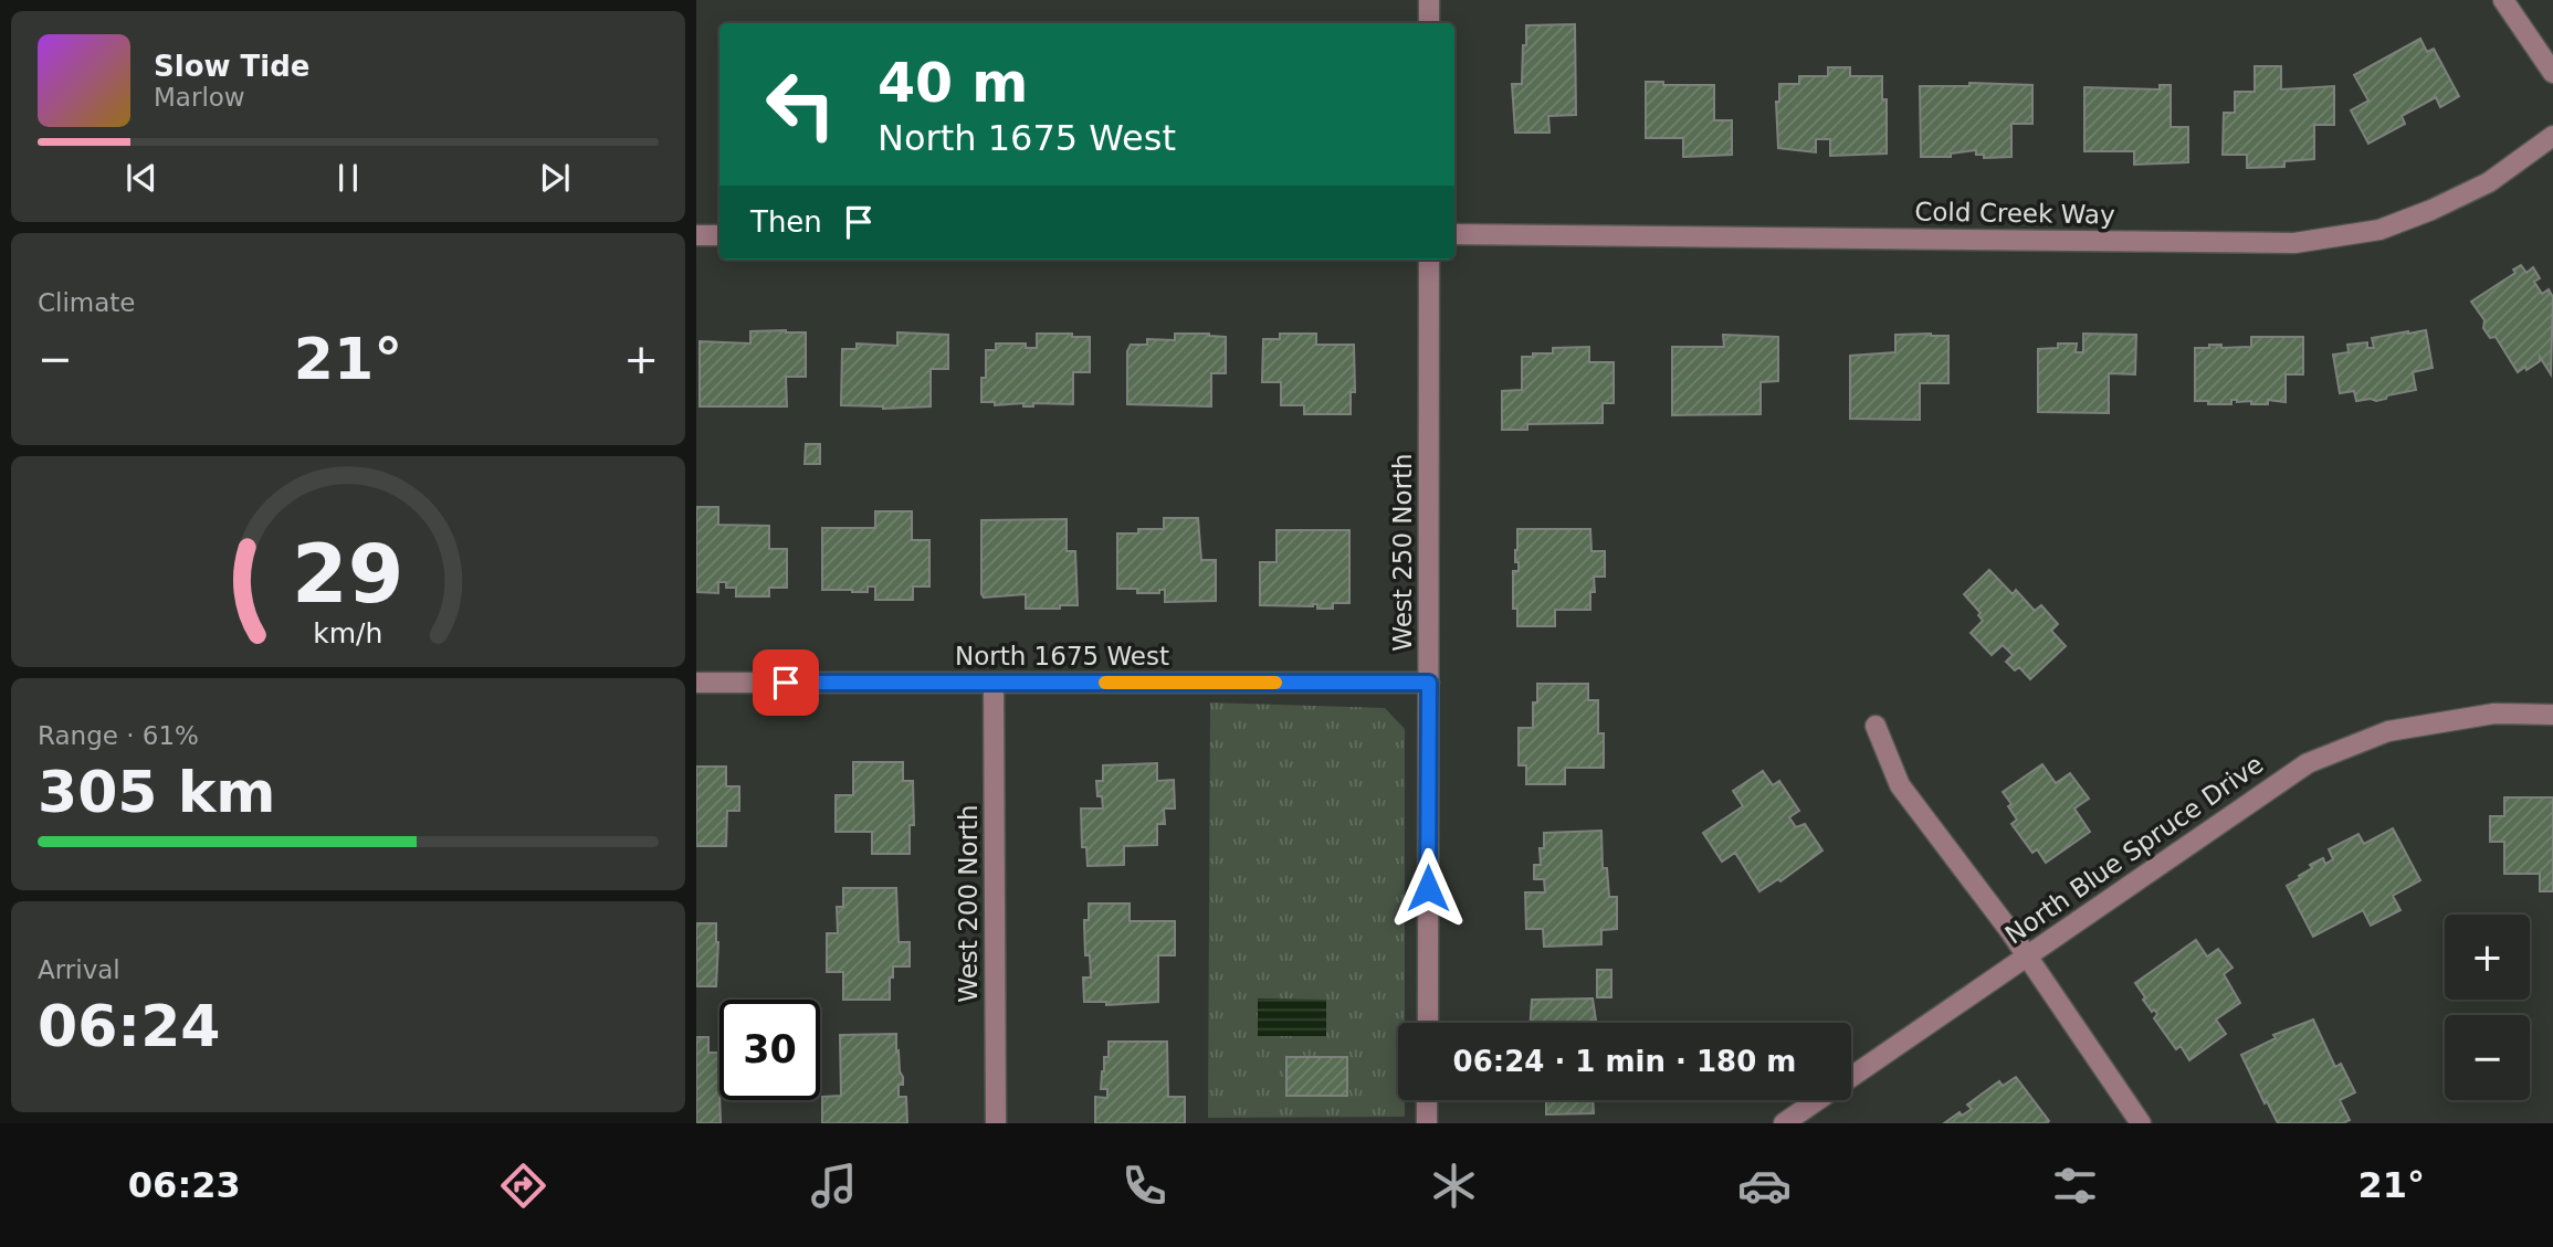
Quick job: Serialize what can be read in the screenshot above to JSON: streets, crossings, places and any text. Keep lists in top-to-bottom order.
{
  "streets": {
    "street": [
      "Cold Creek Way",
      "West 250 North",
      "North 1675 West",
      "North Blue Spruce Drive",
      "West 200 North"
    ]
  },
  "crossings": [
    ["West 250 North", "North 1675 West"],
    ["North 1675 West", "West 200 North"]
  ],
  "page": {
    "turn": ["40 m", "North 1675 West"],
    "song": ["Slow Tide", "Marlow"],
    "then": "Then",
    "tile": [
      "Climate",
      ["Range · 61%", "305 km"],
      ["Arrival", "06:24"]
    ],
    "heat": ["−", "21°", "+"],
    "map_buttons": ["+", "−"],
    "limit": "30",
    "trip": "06:24 · 1 min · 180 m",
    "tabs": ["06:23", "21°"],
    "gauge": ["29", "km/h"]
  }
}
